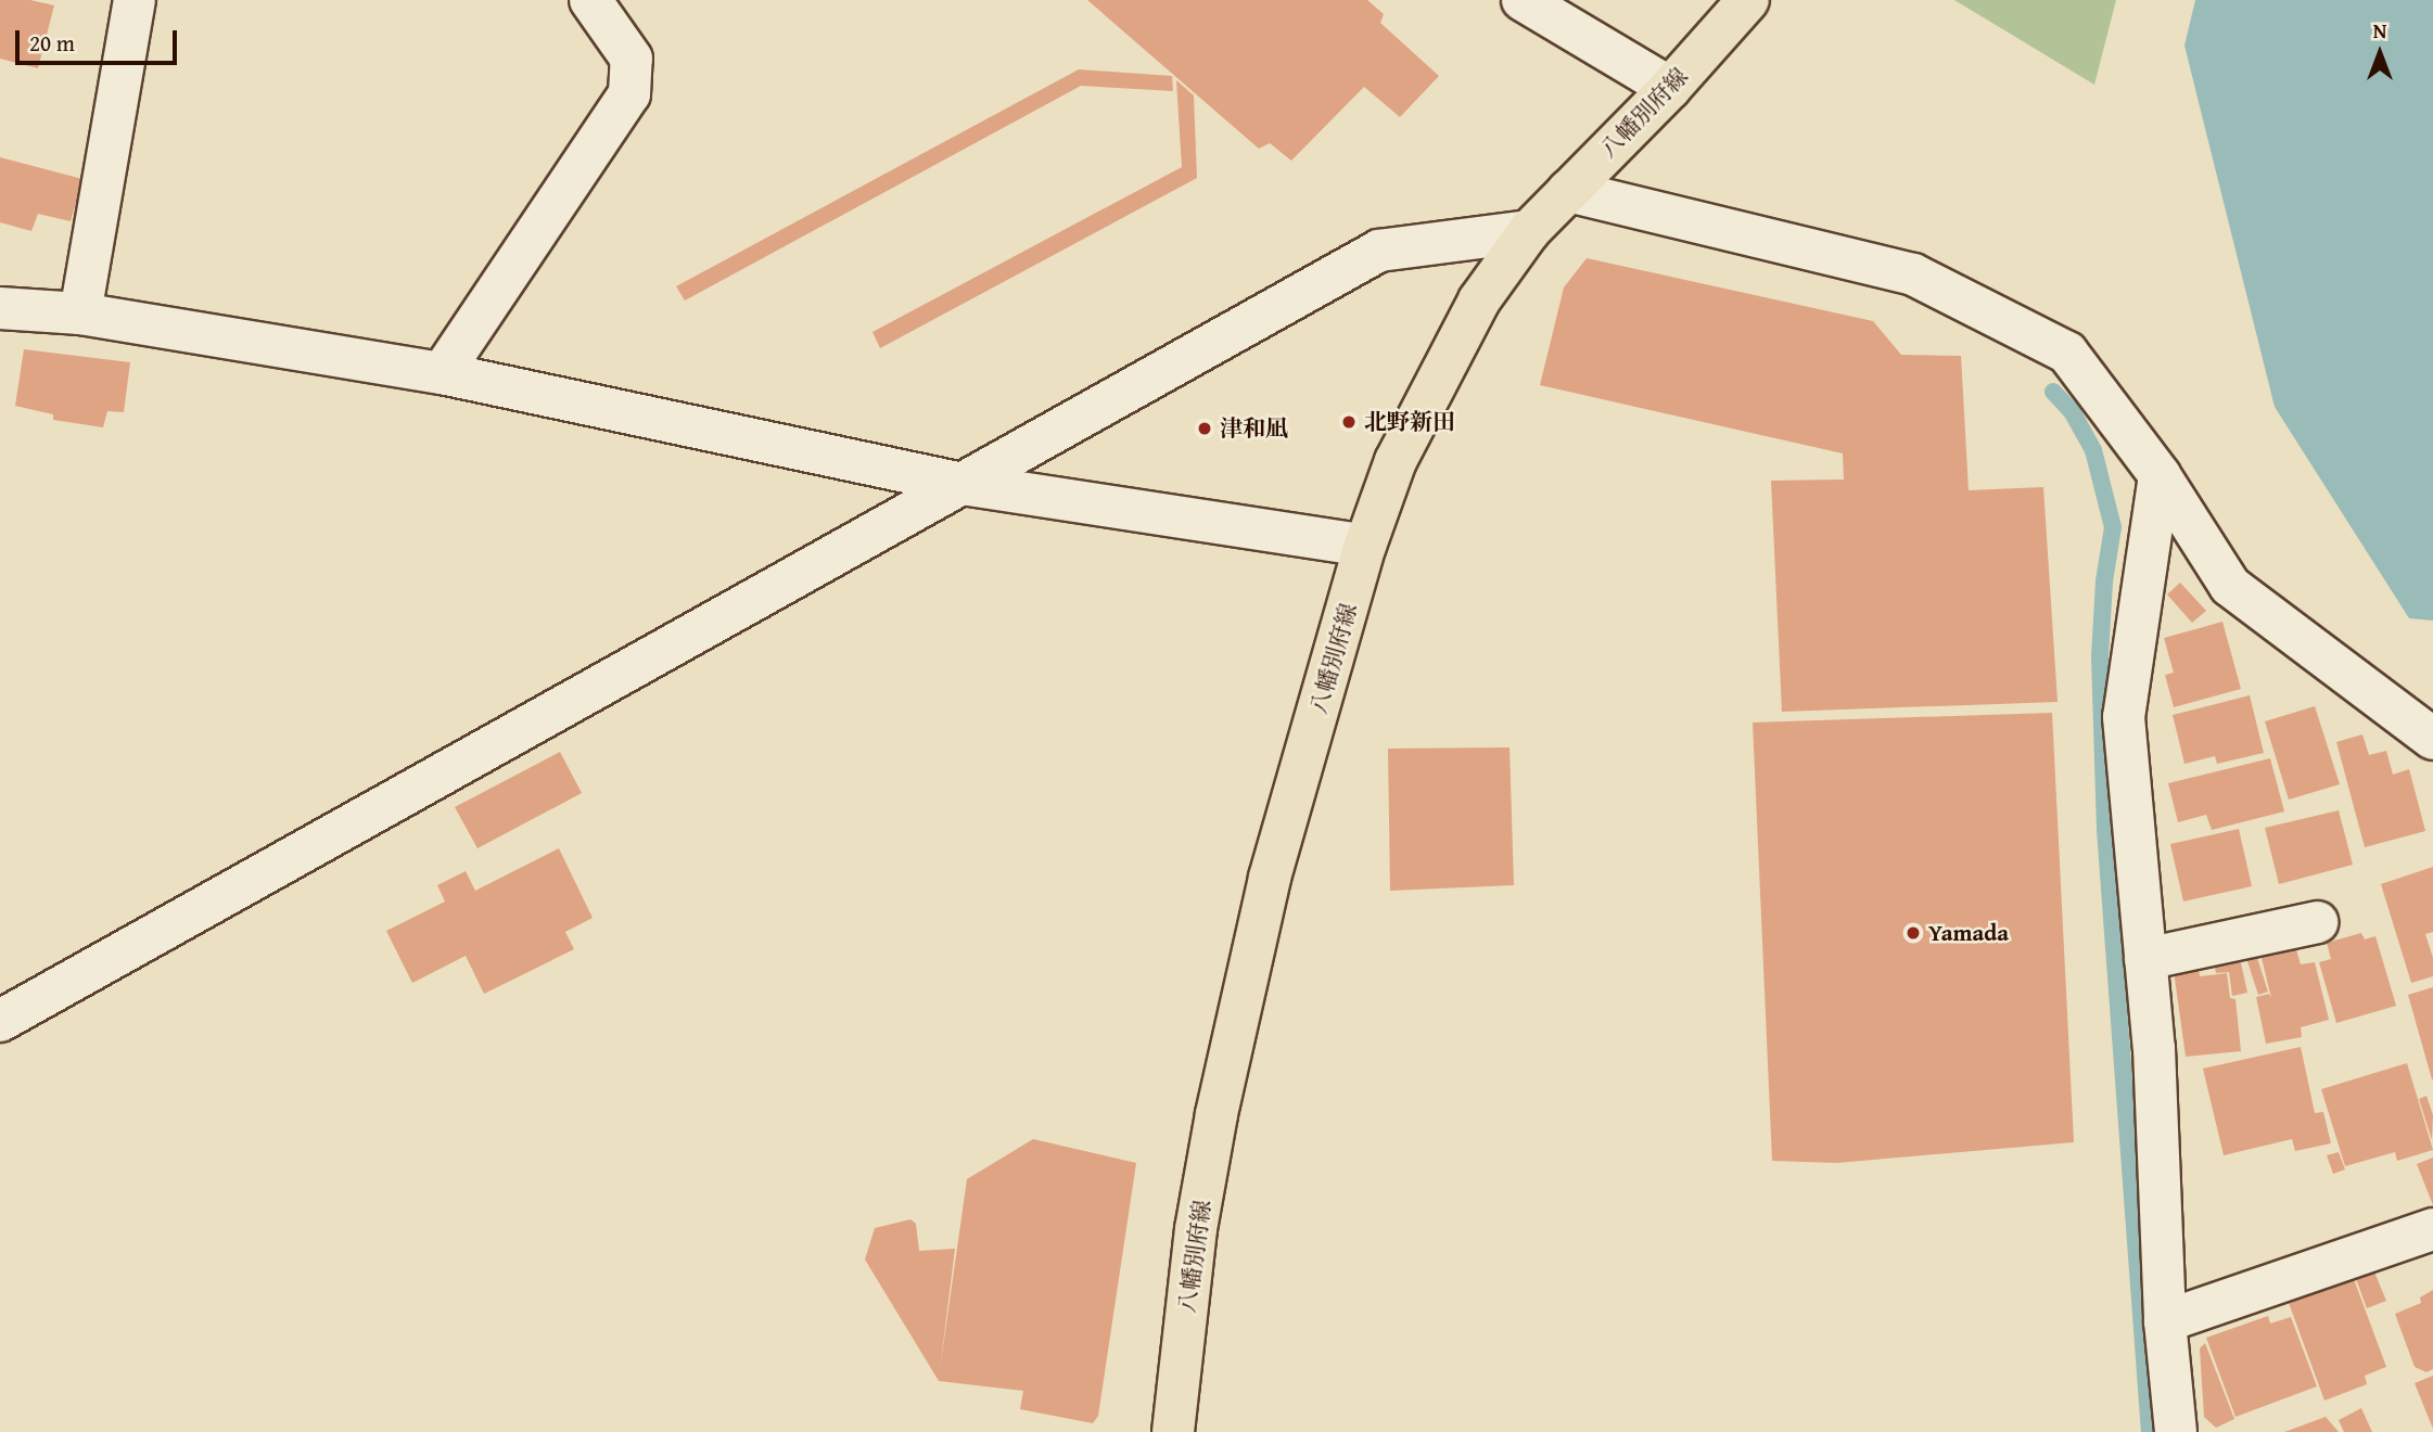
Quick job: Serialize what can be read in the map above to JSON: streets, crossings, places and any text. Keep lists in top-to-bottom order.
{
  "streets": {
    "main road": ["八幡別府線"]
  },
  "places": ["北野新田", "津和凪", "Yamada"],
  "scale_bar": "20 m",
  "north": "top"
}
